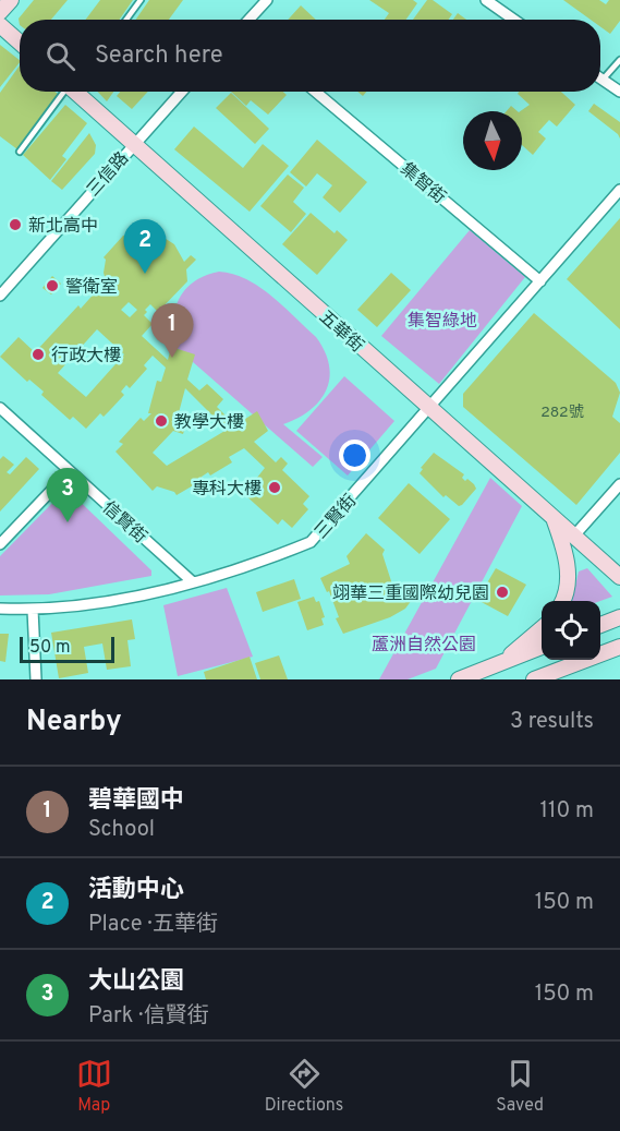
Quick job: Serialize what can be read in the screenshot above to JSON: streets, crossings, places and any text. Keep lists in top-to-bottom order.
{
  "streets": {
    "street": [
      "三信路",
      "集智街",
      "五華街",
      "三賢街",
      "信賢街"
    ]
  },
  "crossings": [
    ["三信路", "五華街"],
    ["集智街", "三賢街"],
    ["五華街", "三賢街"],
    ["三賢街", "信賢街"]
  ],
  "parks": ["集智綠地", "蘆洲自然公園"],
  "places": [
    "新北高中",
    "警衛室",
    "行政大樓",
    "教學大樓",
    "專科大樓",
    "翊華三重國際幼兒園"
  ],
  "house_numbers": ["282號"],
  "scale_bar": "50 m",
  "north": "bottom",
  "page": {
    "search": "Search here",
    "pins": ["2", "1", "3"],
    "scale": "50 m",
    "heading": ["Nearby", "3 results"],
    "list": [
      {
        "mark": "1",
        "name": "碧華國中",
        "note": "School",
        "value": "110 m"
      },
      {
        "mark": "2",
        "name": "活動中心",
        "note": "Place · 五華街",
        "value": "150 m"
      },
      {
        "mark": "3",
        "name": "大山公園",
        "note": "Park · 信賢街",
        "value": "150 m"
      }
    ],
    "nav": ["Map", "Directions", "Saved"]
  }
}
